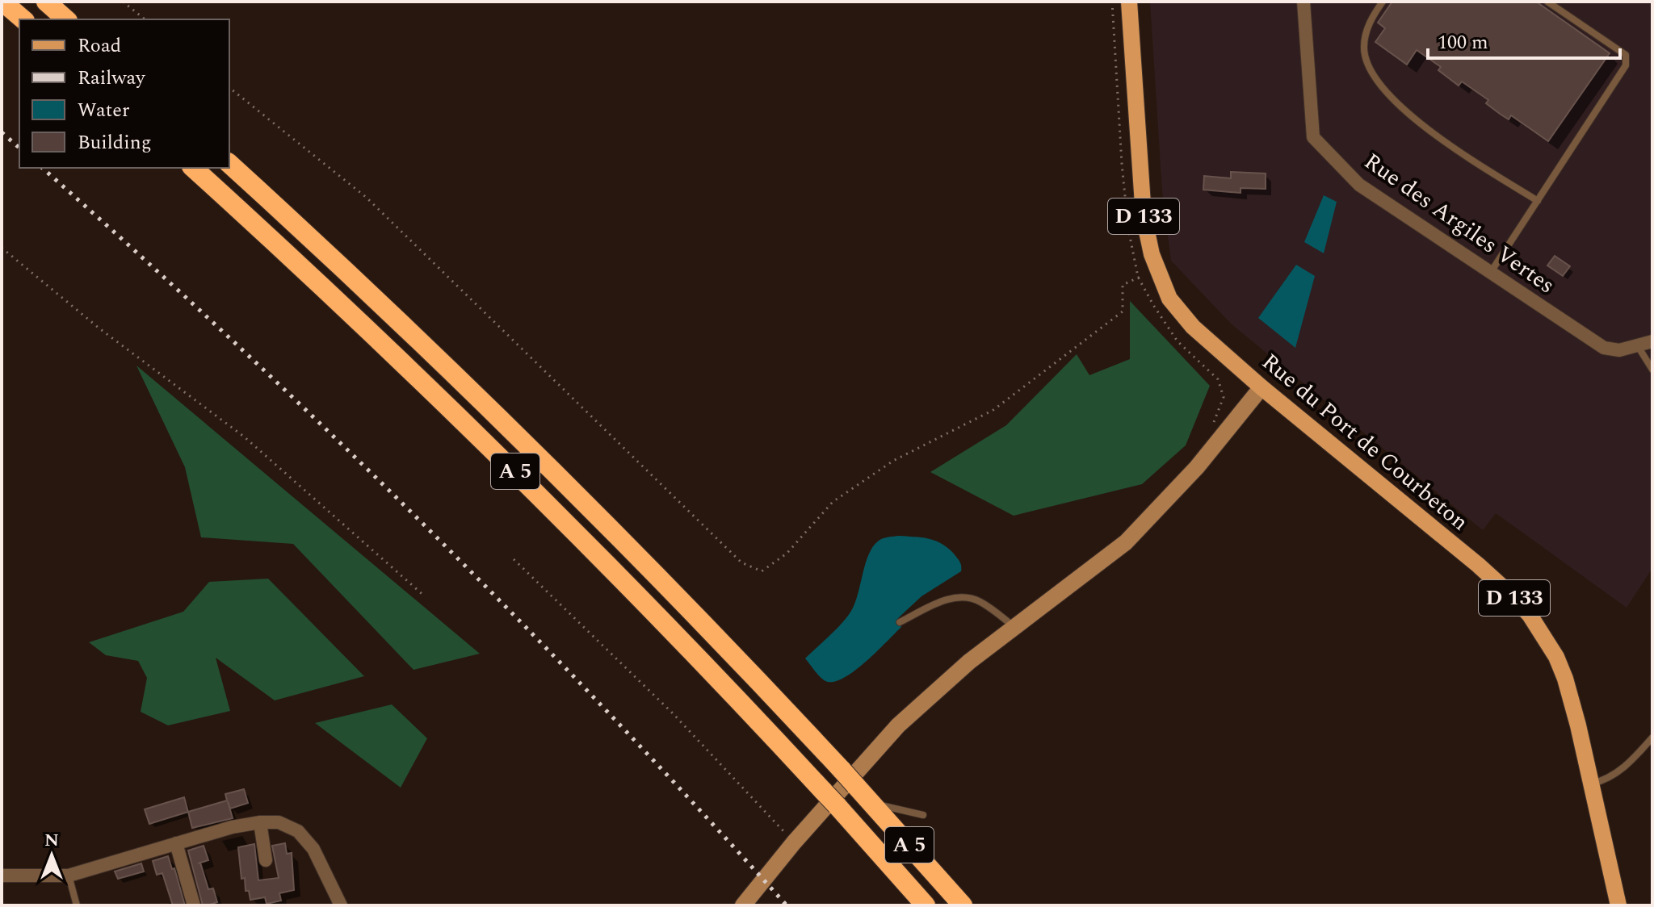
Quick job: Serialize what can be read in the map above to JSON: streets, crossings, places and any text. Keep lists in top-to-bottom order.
{
  "streets": {
    "highway": ["A 5"],
    "main road": ["D 133", "Rue du Port de Courbeton"],
    "street": ["Rue des Argiles Vertes"]
  },
  "legend": [
    "Road",
    "Railway",
    "Water",
    "Building"
  ],
  "scale_bar": "100 m",
  "north": "top"
}
